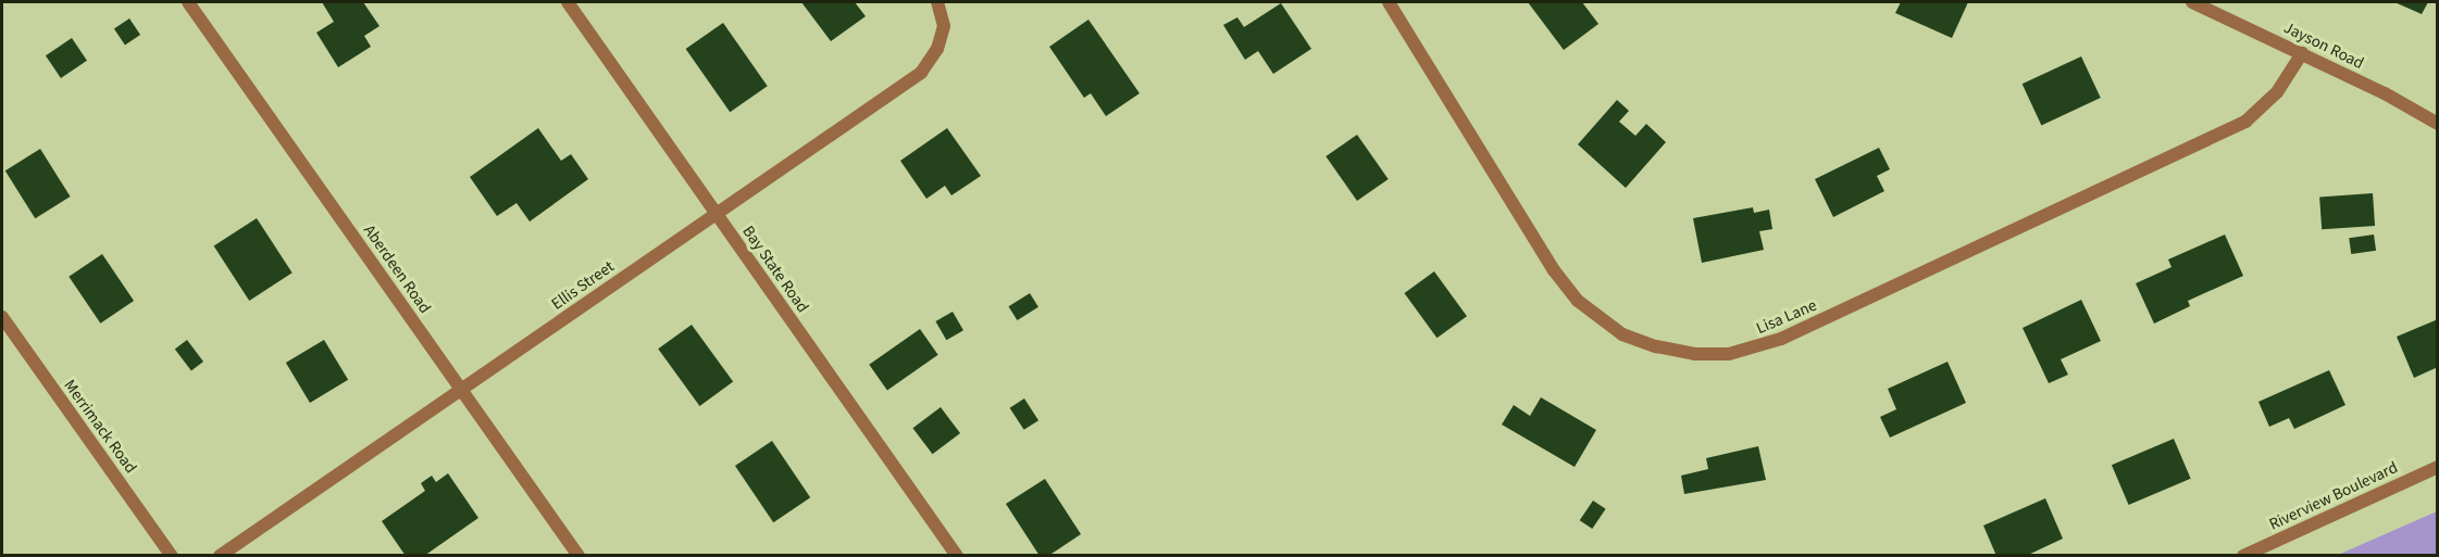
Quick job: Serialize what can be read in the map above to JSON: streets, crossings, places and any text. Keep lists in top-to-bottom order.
{
  "streets": {
    "street": [
      "Jayson Road",
      "Aberdeen Road",
      "Bay State Road",
      "Ellis Street",
      "Lisa Lane",
      "Merrimack Road",
      "Riverview Boulevard"
    ]
  },
  "crossings": [
    ["Jayson Road", "Lisa Lane"],
    ["Aberdeen Road", "Ellis Street"],
    ["Bay State Road", "Ellis Street"]
  ]
}
